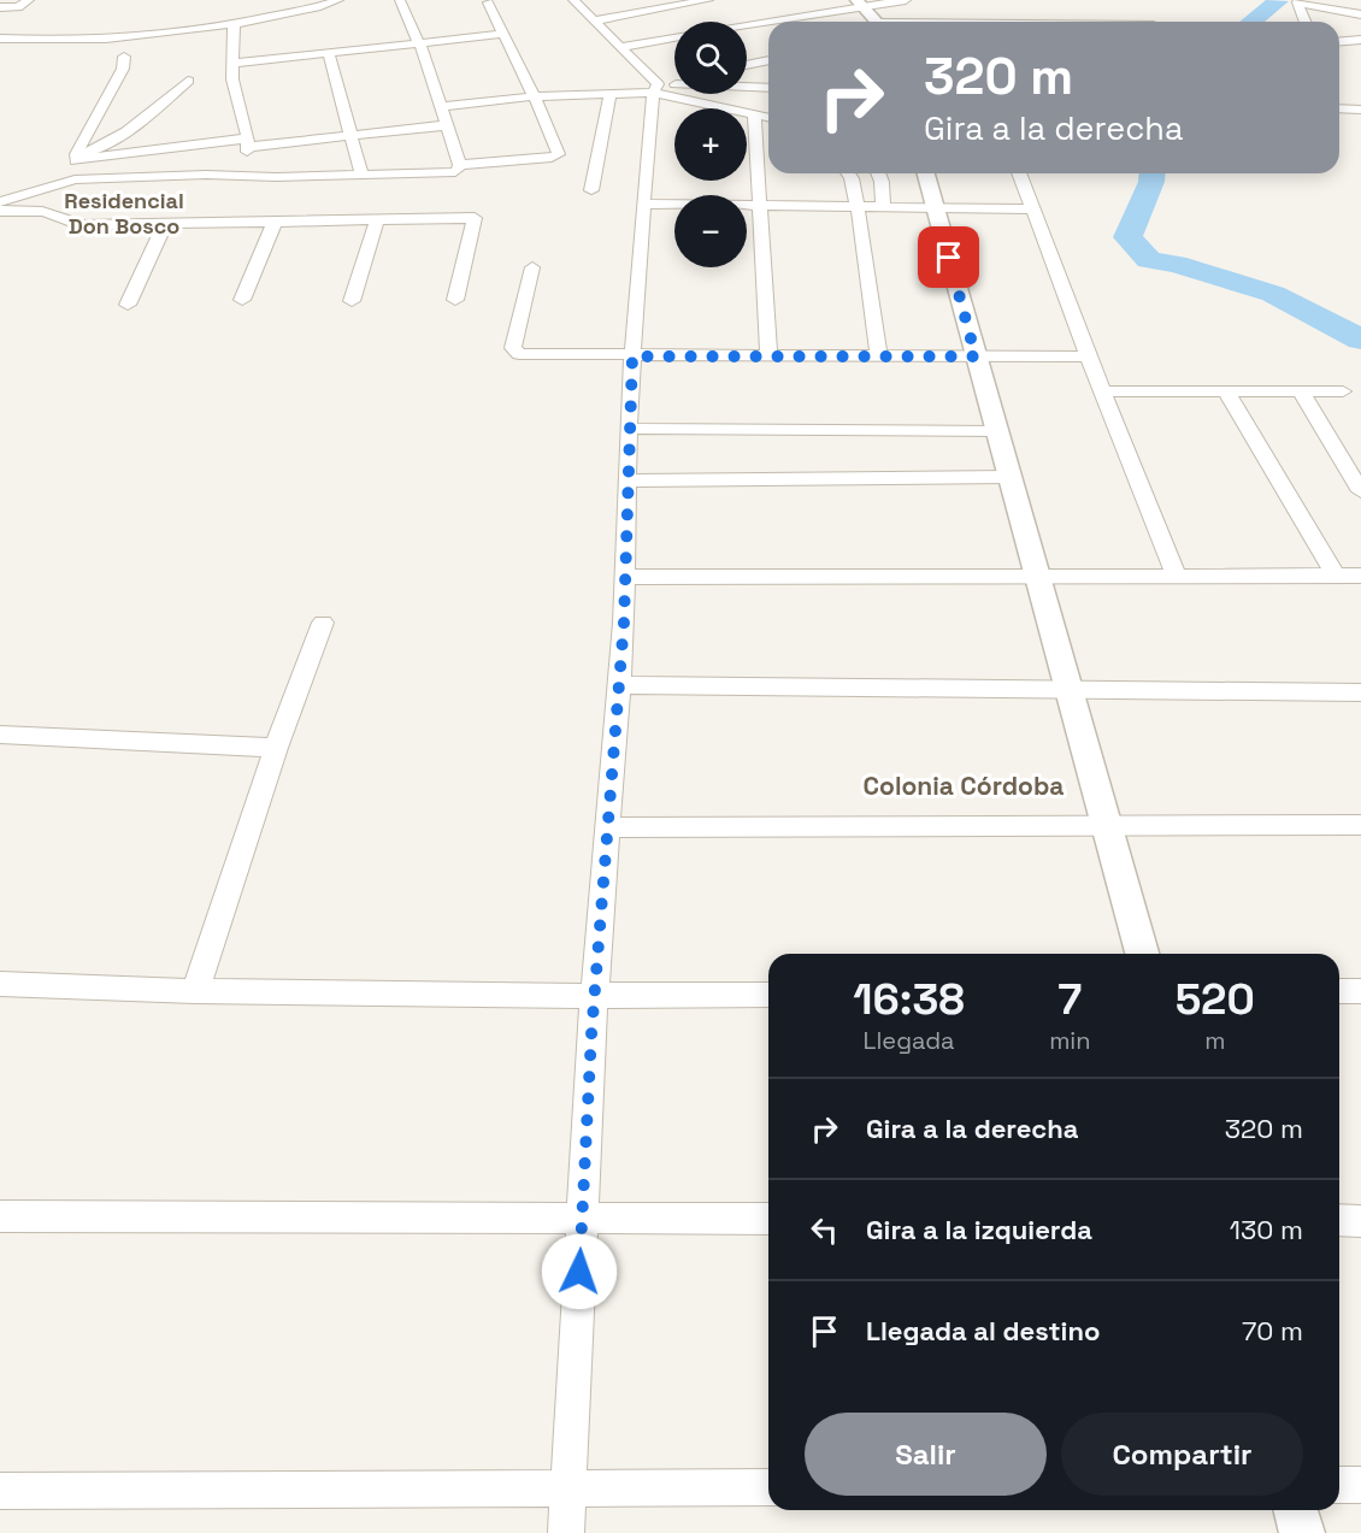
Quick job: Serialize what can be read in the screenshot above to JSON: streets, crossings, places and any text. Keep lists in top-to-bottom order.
{
  "districts": ["Residencial Don Bosco", "Colonia Córdoba"],
  "page": {
    "map_buttons": ["+", "−"],
    "turn": ["320 m", "Gira a la derecha"],
    "eta": [
      "16:38",
      "Llegada",
      "7",
      "min",
      "520",
      "m"
    ],
    "list": [
      {
        "name": "Gira a la derecha",
        "value": "320 m"
      },
      {
        "name": "Gira a la izquierda",
        "value": "130 m"
      },
      {
        "name": "Llegada al destino",
        "value": "70 m"
      }
    ],
    "buttons": ["Salir", "Compartir"]
  }
}
